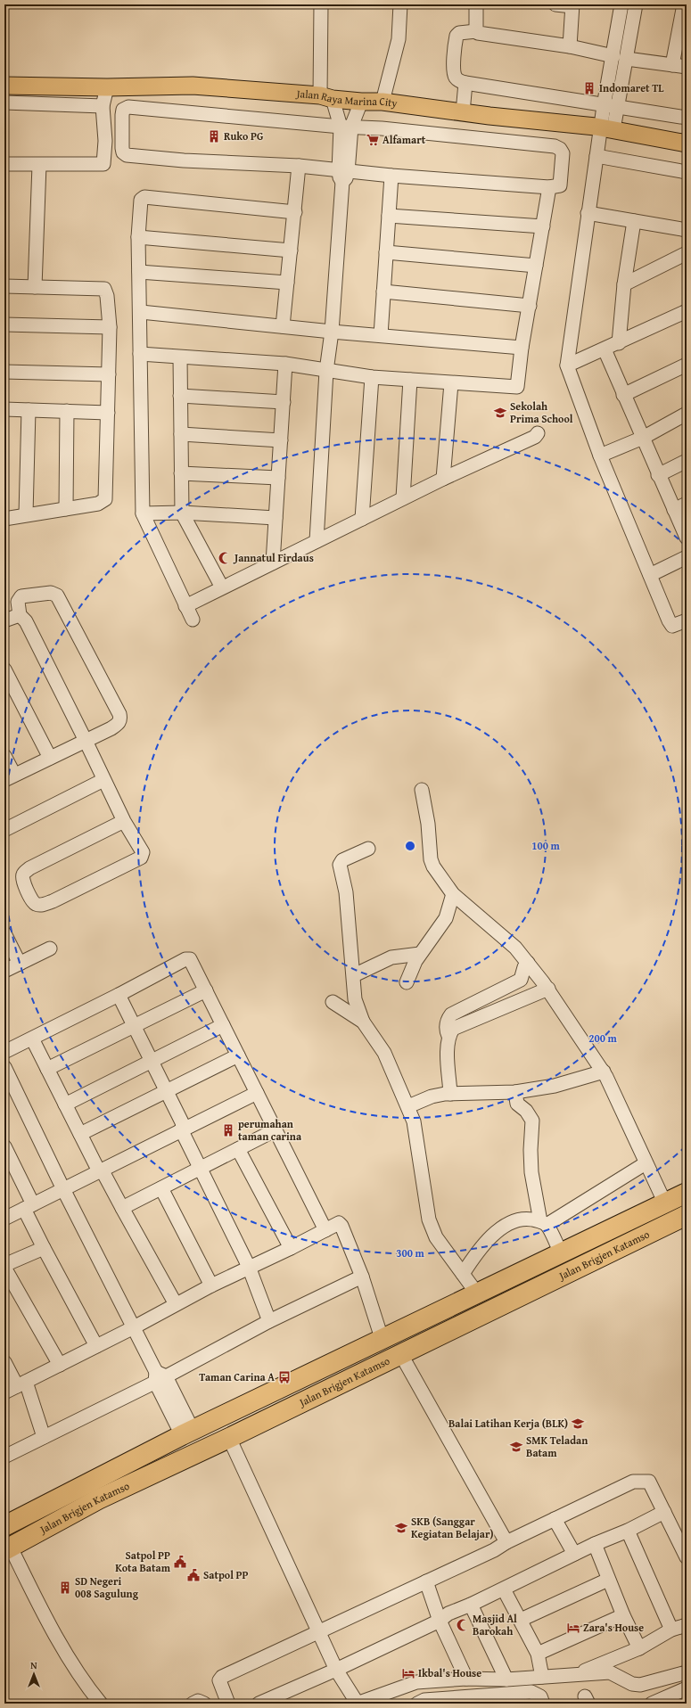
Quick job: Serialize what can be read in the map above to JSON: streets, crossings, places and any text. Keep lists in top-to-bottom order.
{
  "streets": {
    "highway": ["Jalan Brigjen Katamso"],
    "main road": ["Jalan Raya Marina City"]
  },
  "places": {
    "building": [
      "Indomaret TL",
      "Ruko PG",
      "perumahan taman carina",
      "SD Negeri 008 Sagulung"
    ],
    "supermarket": ["Alfamart"],
    "school or university": [
      "Sekolah Prima School",
      "Balai Latihan Kerja (BLK)",
      "SMK Teladan Batam",
      "SKB (Sanggar Kegiatan Belajar)"
    ],
    "mosque": ["Jannatul Firdaus", "Masjid Al Barokah"],
    "bus stop": ["Taman Carina A"],
    "public building": ["Satpol PP Kota Batam", "Satpol PP"],
    "hotel": ["Zara's House", "Ikbal's House"]
  },
  "north": "top",
  "rings": ["100 m", "200 m", "300 m"]
}
